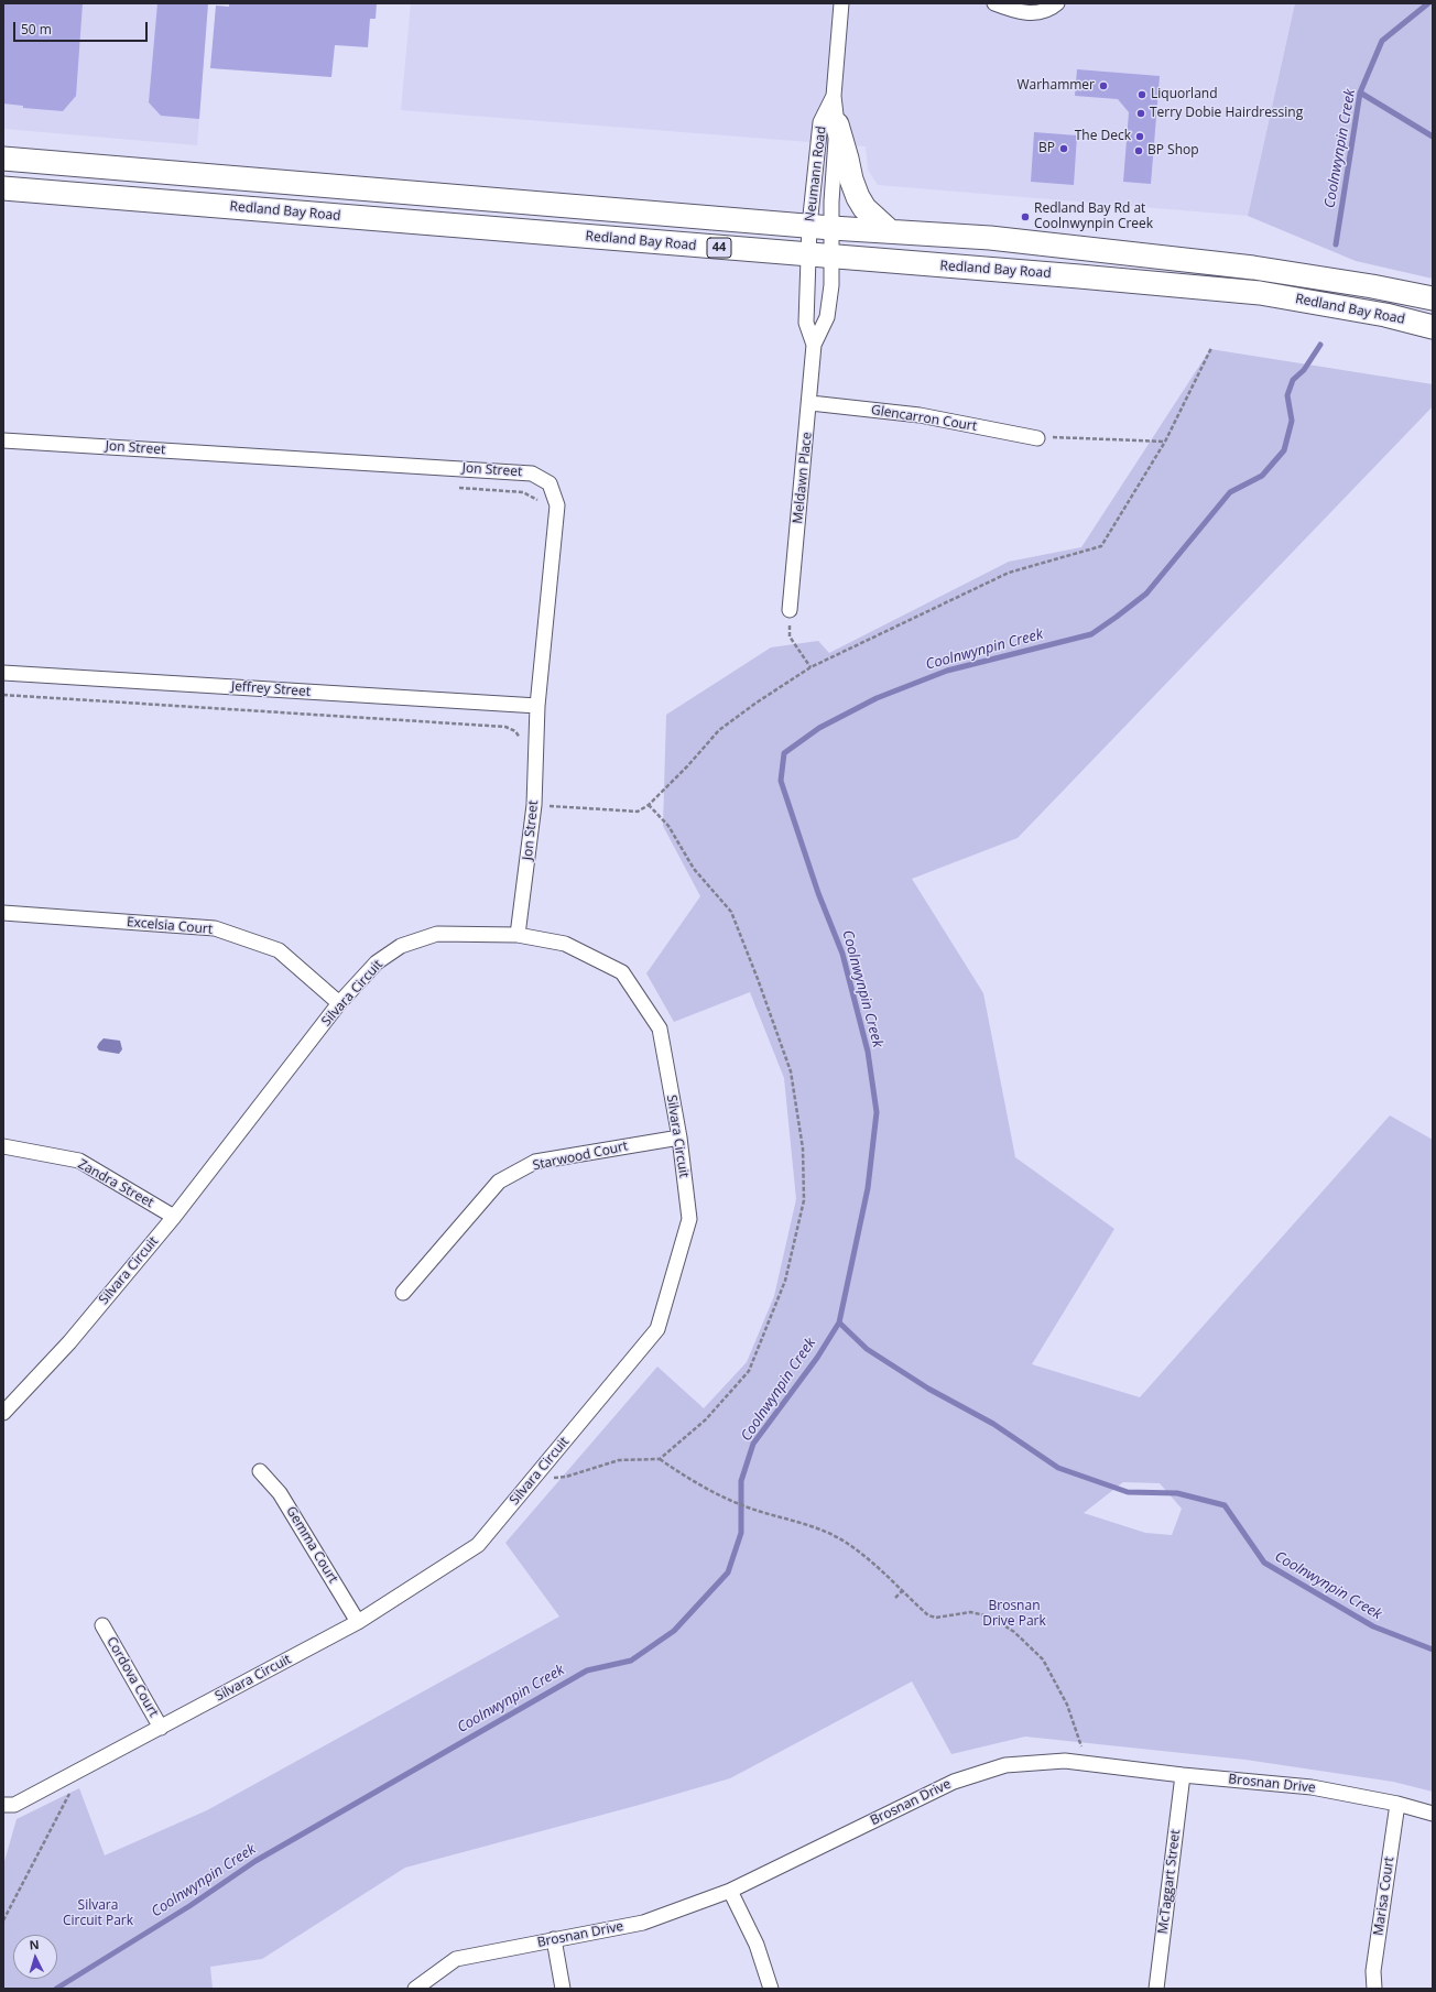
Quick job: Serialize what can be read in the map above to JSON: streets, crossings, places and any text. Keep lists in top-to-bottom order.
{
  "streets": {
    "main road": ["Redland Bay Road", "44"],
    "street": [
      "Neumann Road",
      "Glencarron Court",
      "Jon Street",
      "Meldawn Place",
      "Jeffrey Street",
      "Excelsia Court",
      "Silvara Circuit",
      "Starwood Court",
      "Zandra Street",
      "Gemma Court",
      "Cordova Court",
      "Brosnan Drive",
      "McTaggart Street",
      "Marisa Court"
    ]
  },
  "crossings": [
    ["Neumann Road", "Redland Bay Road"],
    ["Neumann Road", "Meldawn Place"],
    ["Redland Bay Road", "Meldawn Place"],
    ["Glencarron Court", "Meldawn Place"],
    ["Jon Street", "Jeffrey Street"],
    ["Jon Street", "Silvara Circuit"],
    ["Excelsia Court", "Silvara Circuit"],
    ["Silvara Circuit", "Starwood Court"],
    ["Silvara Circuit", "Zandra Street"],
    ["Silvara Circuit", "Gemma Court"],
    ["Silvara Circuit", "Cordova Court"],
    ["Brosnan Drive", "McTaggart Street"],
    ["Brosnan Drive", "Marisa Court"]
  ],
  "water": ["Coolnwynpin Creek"],
  "parks": ["Brosnan Drive Park", "Silvara Circuit Park"],
  "places": [
    "Warhammer",
    "Liquorland",
    "Terry Dobie Hairdressing",
    "The Deck",
    "BP",
    "BP Shop",
    "Redland Bay Rd at Coolnwynpin Creek"
  ],
  "scale_bar": "50 m",
  "north": "top"
}
